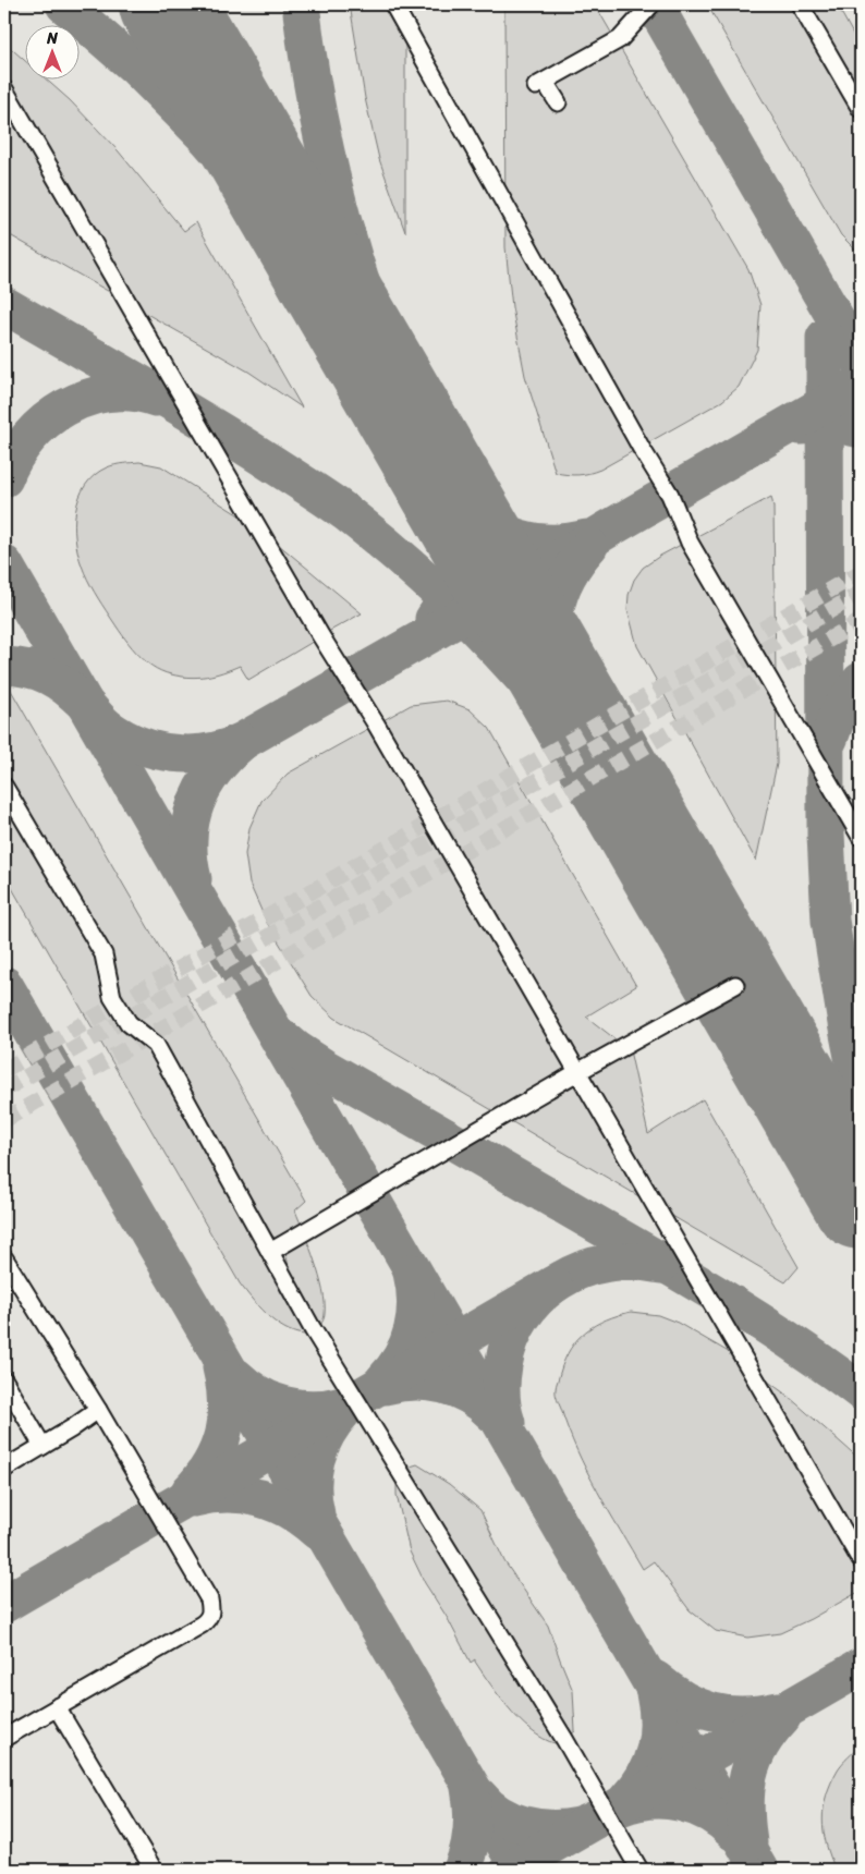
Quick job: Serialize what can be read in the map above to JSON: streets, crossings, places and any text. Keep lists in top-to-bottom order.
{
  "north": "top"
}
